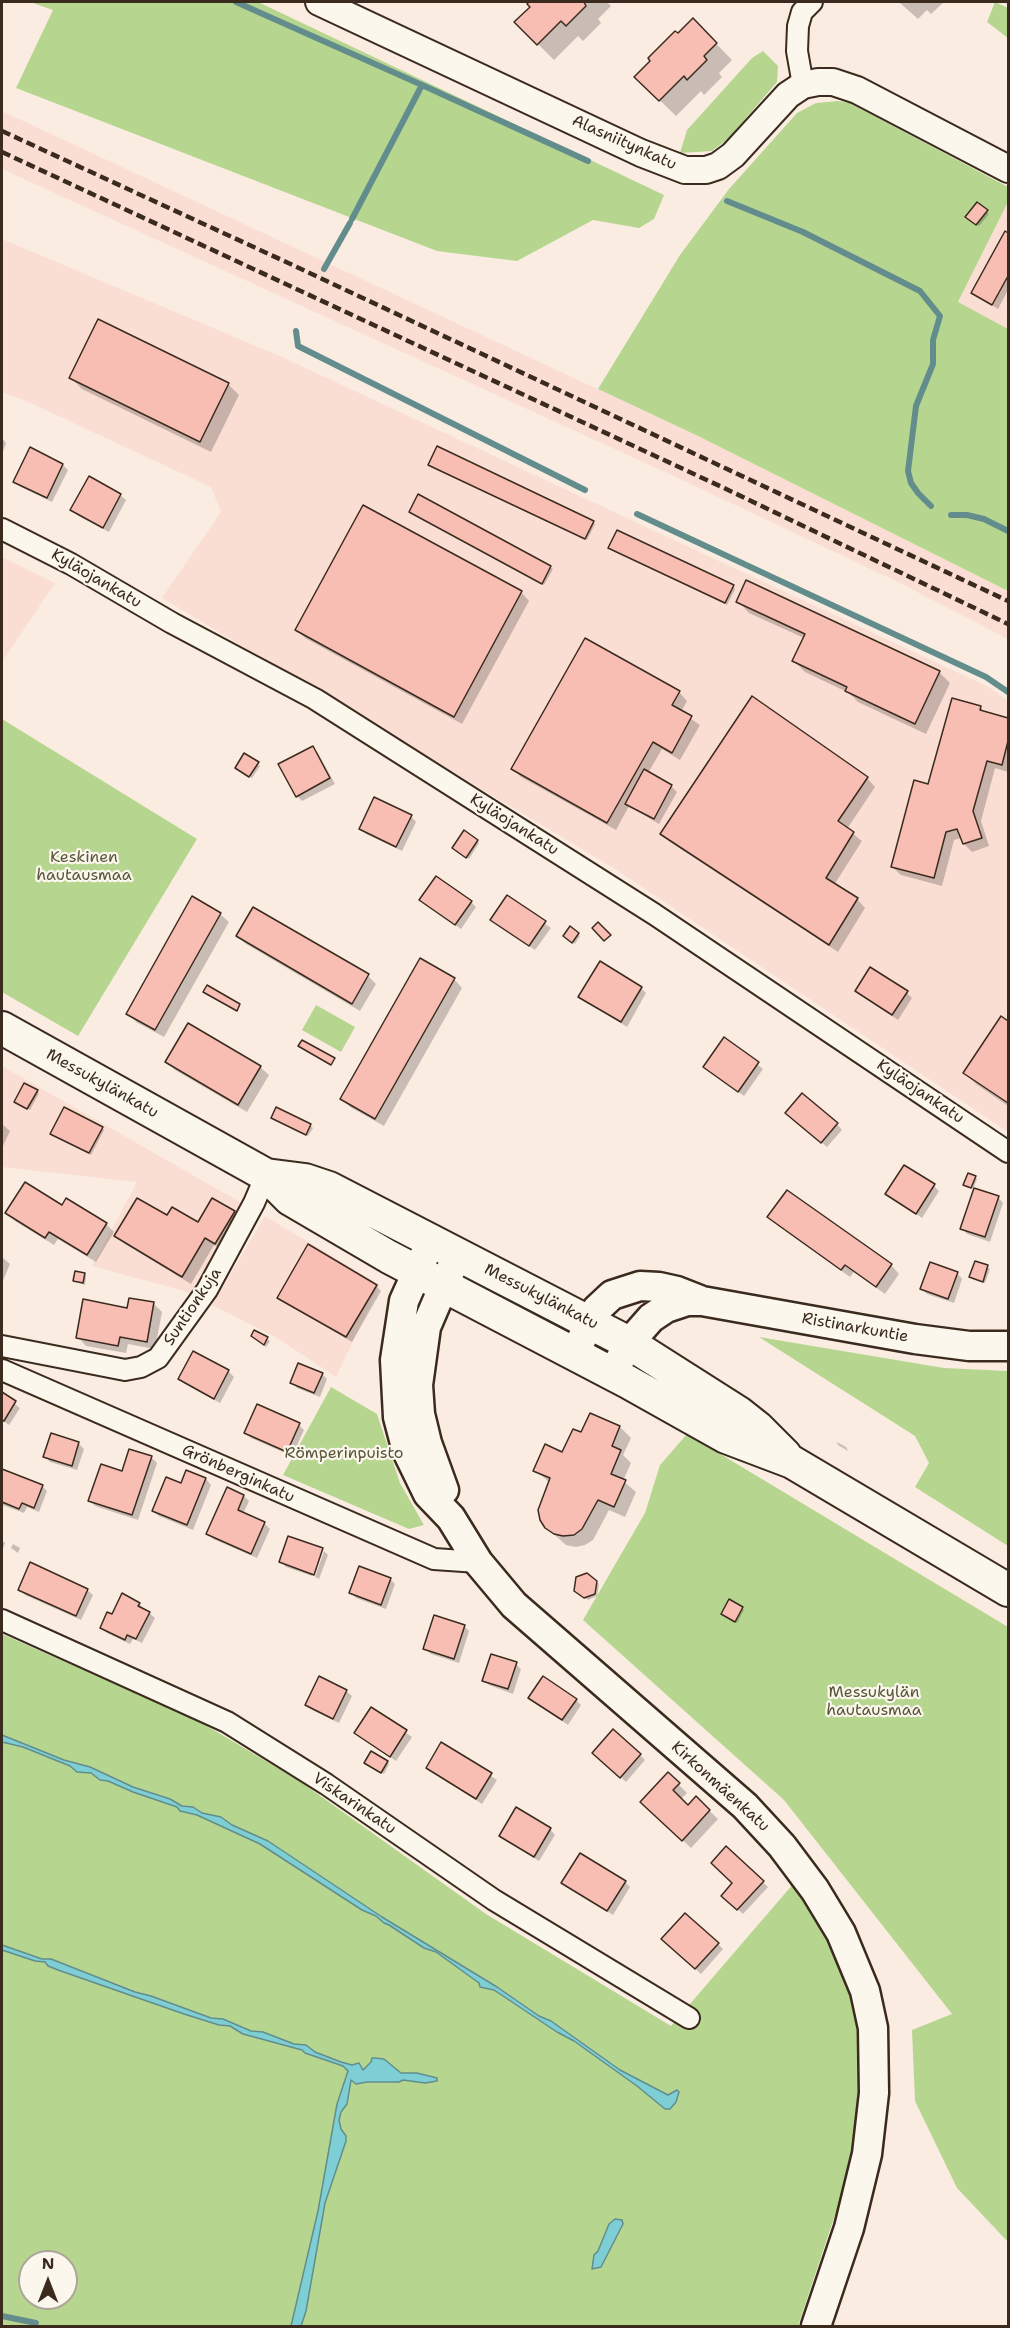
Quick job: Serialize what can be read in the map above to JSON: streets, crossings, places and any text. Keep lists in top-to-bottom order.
{
  "streets": {
    "main road": ["Messukylänkatu", "Ristinarkuntie", "Kirkonmäenkatu"],
    "street": [
      "Alasniitynkatu",
      "Kyläojankatu",
      "Suntionkuja",
      "Grönberginkatu",
      "Viskarinkatu"
    ]
  },
  "crossings": [
    ["Messukylänkatu", "Suntionkuja"],
    ["Messukylänkatu", "Ristinarkuntie"],
    ["Messukylänkatu", "Kirkonmäenkatu"],
    ["Grönberginkatu", "Kirkonmäenkatu"]
  ],
  "parks": ["Keskinen hautausmaa", "Römperinpuisto", "Messukylän hautausmaa"],
  "north": "top"
}
